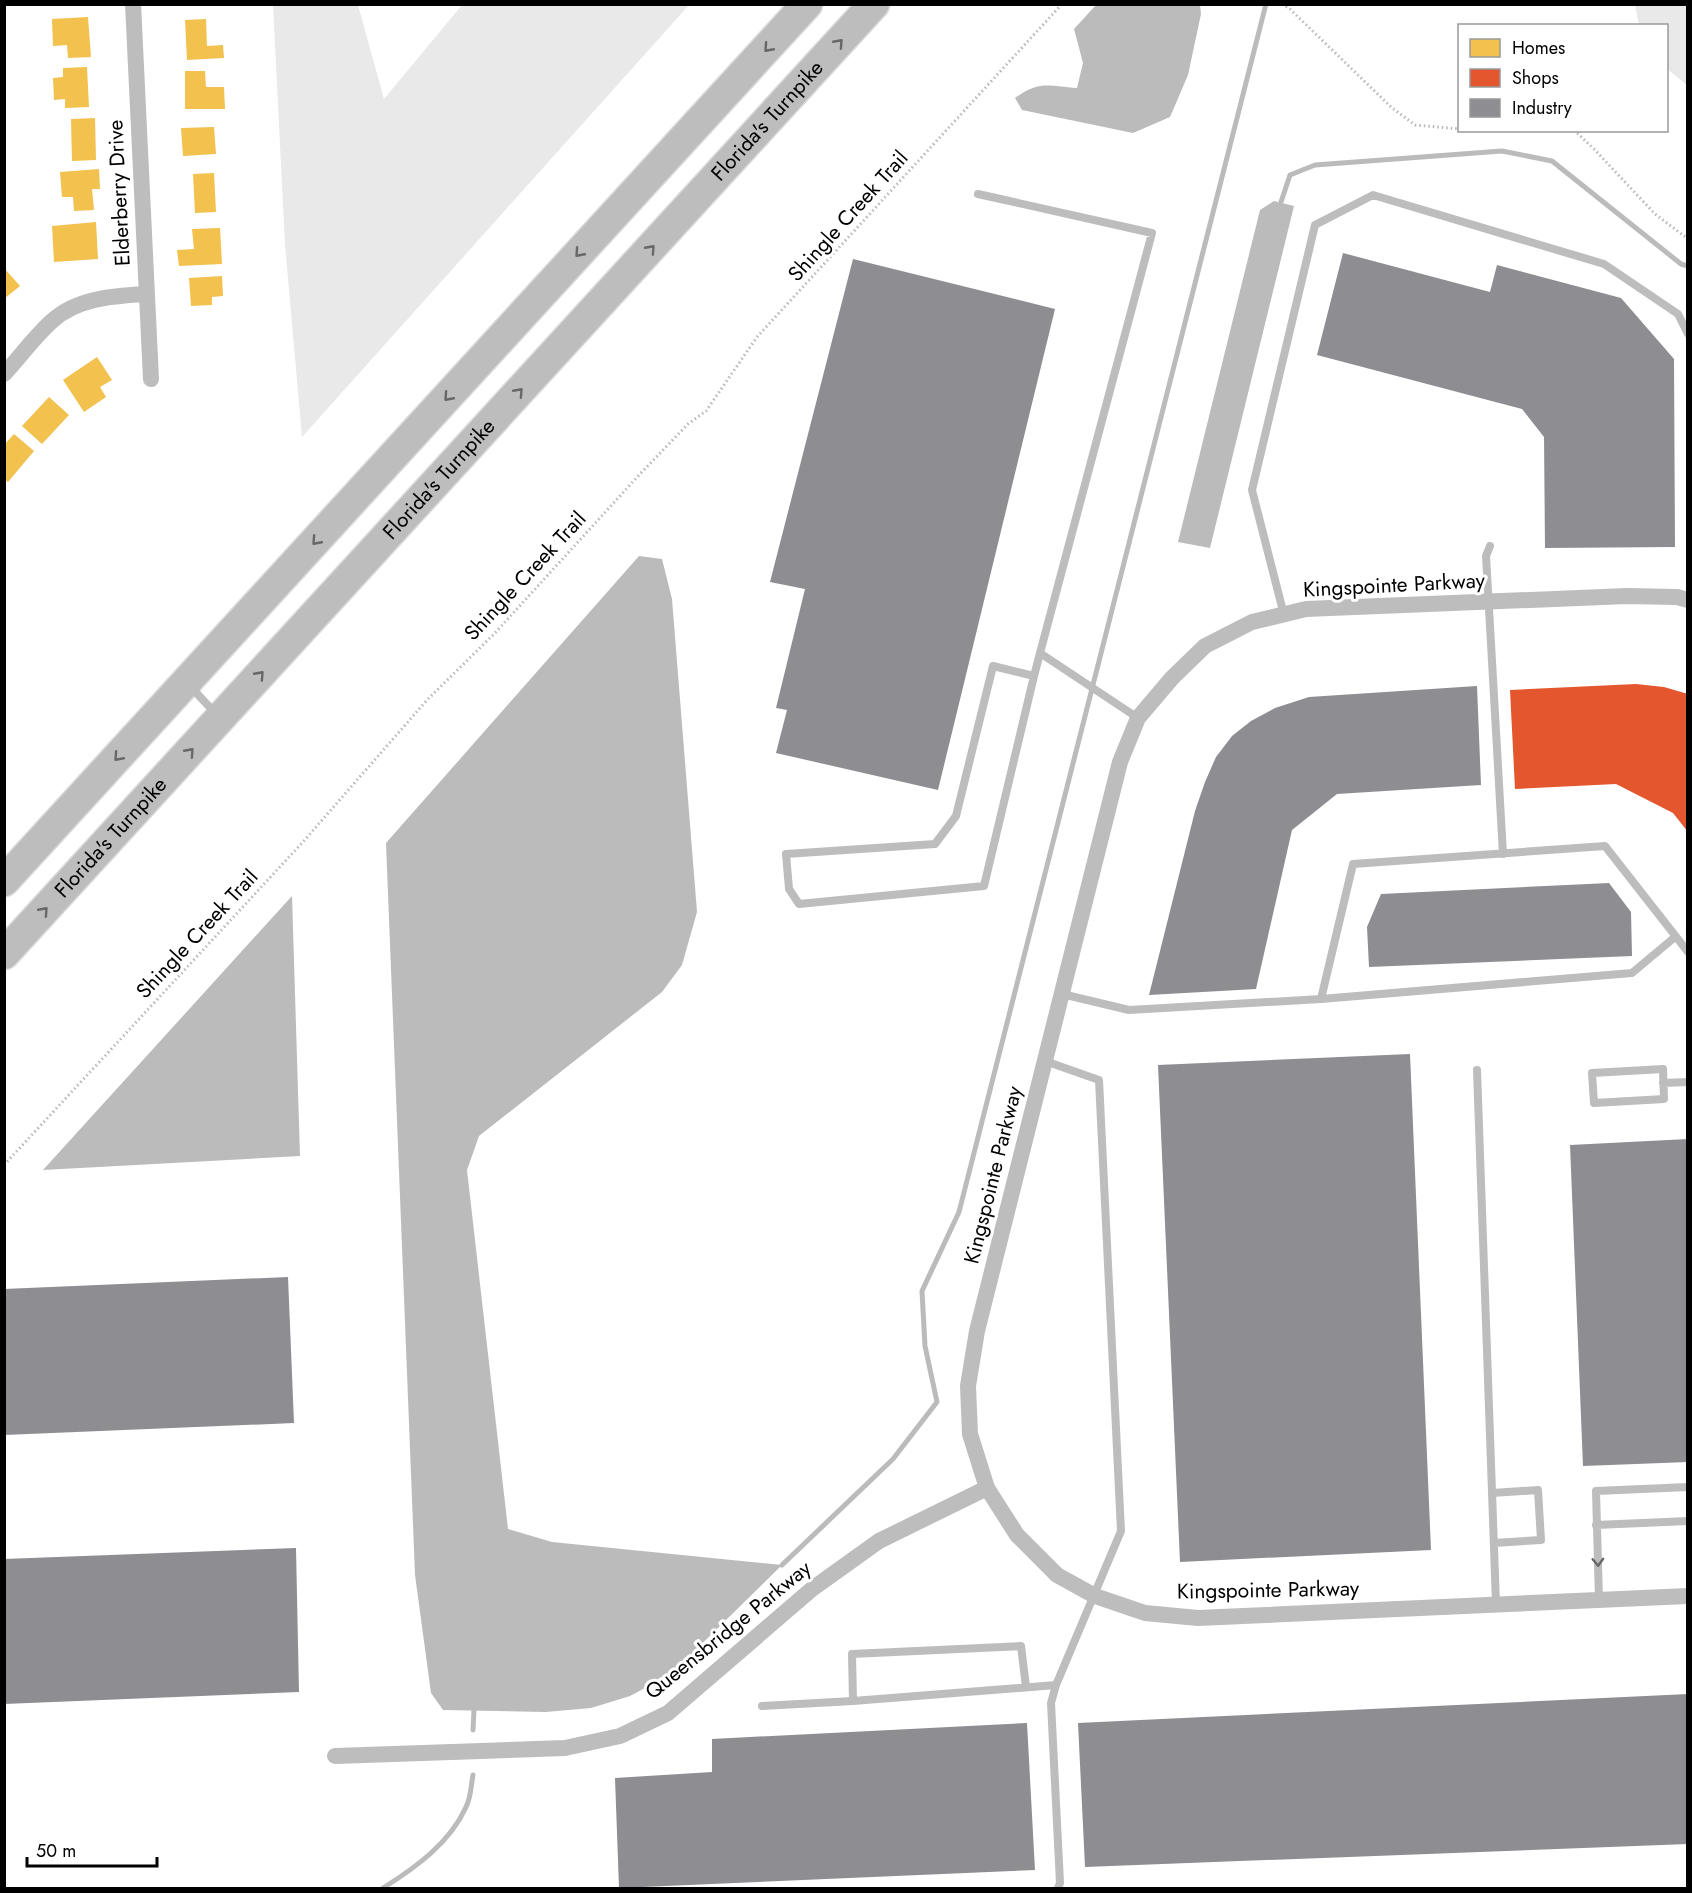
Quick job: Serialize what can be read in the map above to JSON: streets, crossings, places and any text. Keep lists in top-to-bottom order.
{
  "streets": {
    "highway": ["Florida's Turnpike"],
    "street": ["Elderberry Drive", "Kingspointe Parkway", "Queensbridge Parkway"],
    "path": ["Shingle Creek Trail"]
  },
  "crossings": [
    ["Kingspointe Parkway", "Queensbridge Parkway"]
  ],
  "legend": ["Homes", "Shops", "Industry"],
  "scale_bar": "50 m"
}
